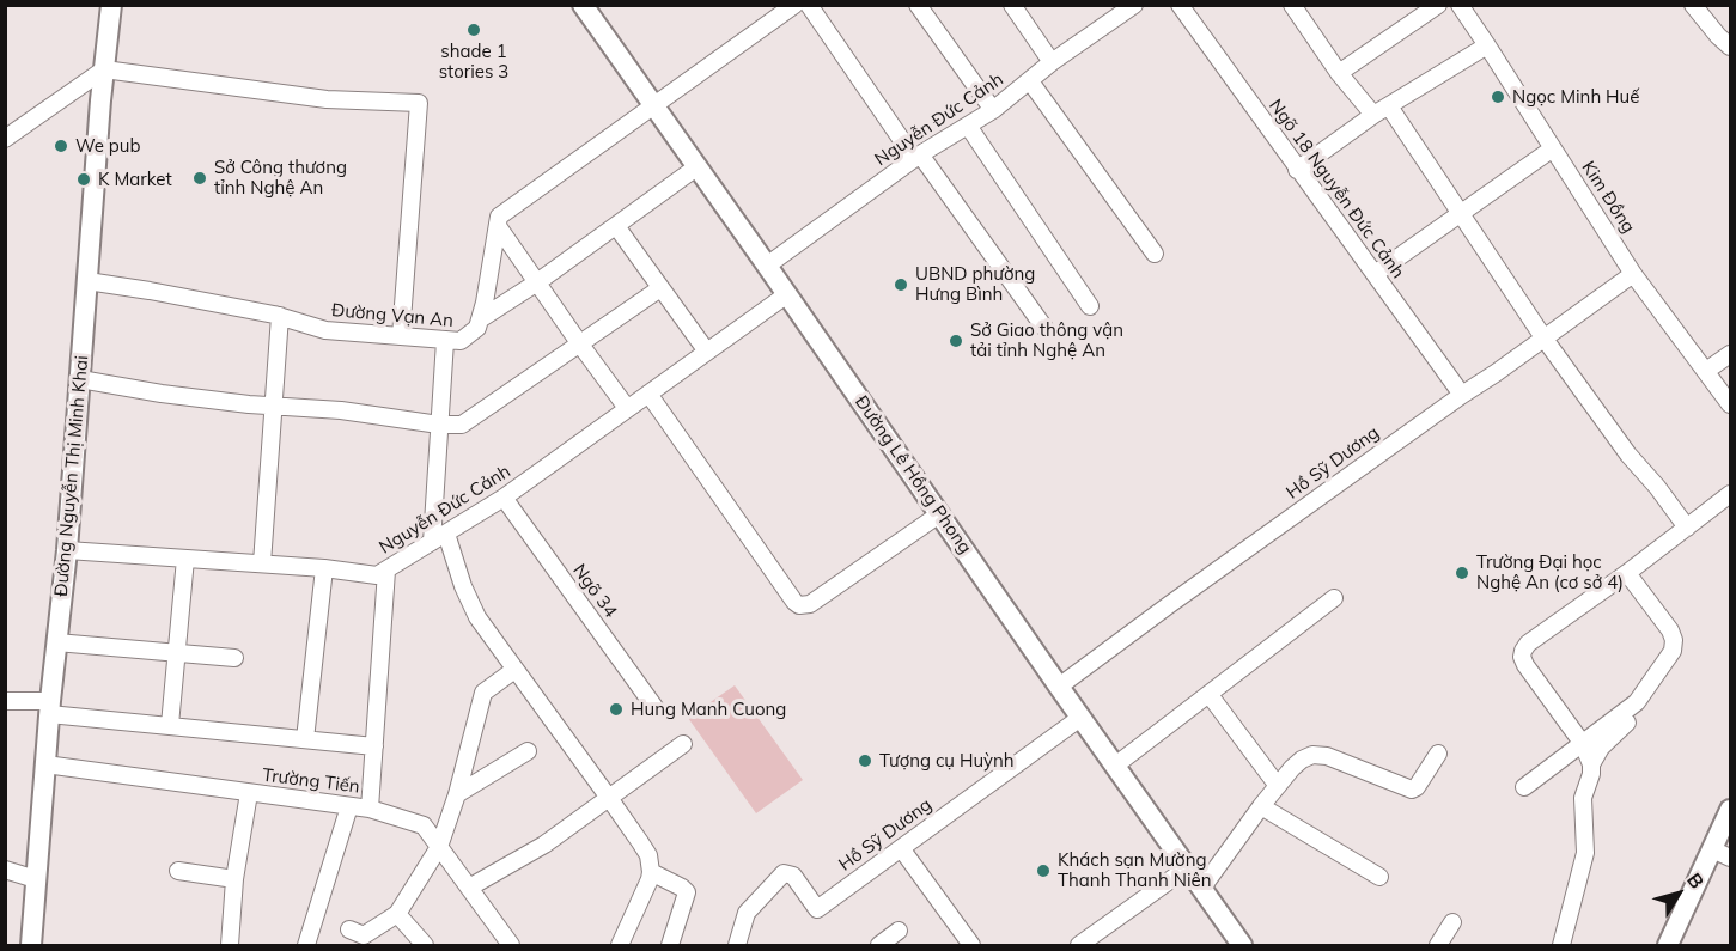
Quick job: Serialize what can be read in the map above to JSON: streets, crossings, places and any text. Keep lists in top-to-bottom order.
{
  "streets": {
    "main road": ["Đường Lê Hồng Phong", "Đường Nguyễn Thị Minh Khai"],
    "street": [
      "Nguyễn Đức Cảnh",
      "Ngõ 18 Nguyễn Đức Cảnh",
      "Kim Đồng",
      "Đường Vạn An",
      "Hồ Sỹ Dương",
      "Ngõ 34",
      "Trường Tiến"
    ]
  },
  "crossings": [
    ["Nguyễn Đức Cảnh", "Đường Lê Hồng Phong"],
    ["Nguyễn Đức Cảnh", "Đường Nguyễn Thị Minh Khai"],
    ["Nguyễn Đức Cảnh", "Ngõ 34"],
    ["Ngõ 18 Nguyễn Đức Cảnh", "Hồ Sỹ Dương"],
    ["Kim Đồng", "Hồ Sỹ Dương"],
    ["Đường Vạn An", "Đường Nguyễn Thị Minh Khai"],
    ["Hồ Sỹ Dương", "Đường Lê Hồng Phong"],
    ["Đường Nguyễn Thị Minh Khai", "Trường Tiến"]
  ],
  "places": [
    "shade 1 stories 3",
    "Ngọc Minh Huế",
    "We pub",
    "Sở Công thương tỉnh Nghệ An",
    "K Market",
    "UBND phường Hưng Bình",
    "Sở Giao thông vận tải tỉnh Nghệ An",
    "Trường Đại học Nghệ An (cơ sở 4)",
    "Hung Manh Cuong",
    "Tượng cụ Huỳnh",
    "Khách sạn Mường Thanh Thanh Niên"
  ],
  "north": "top right"
}
